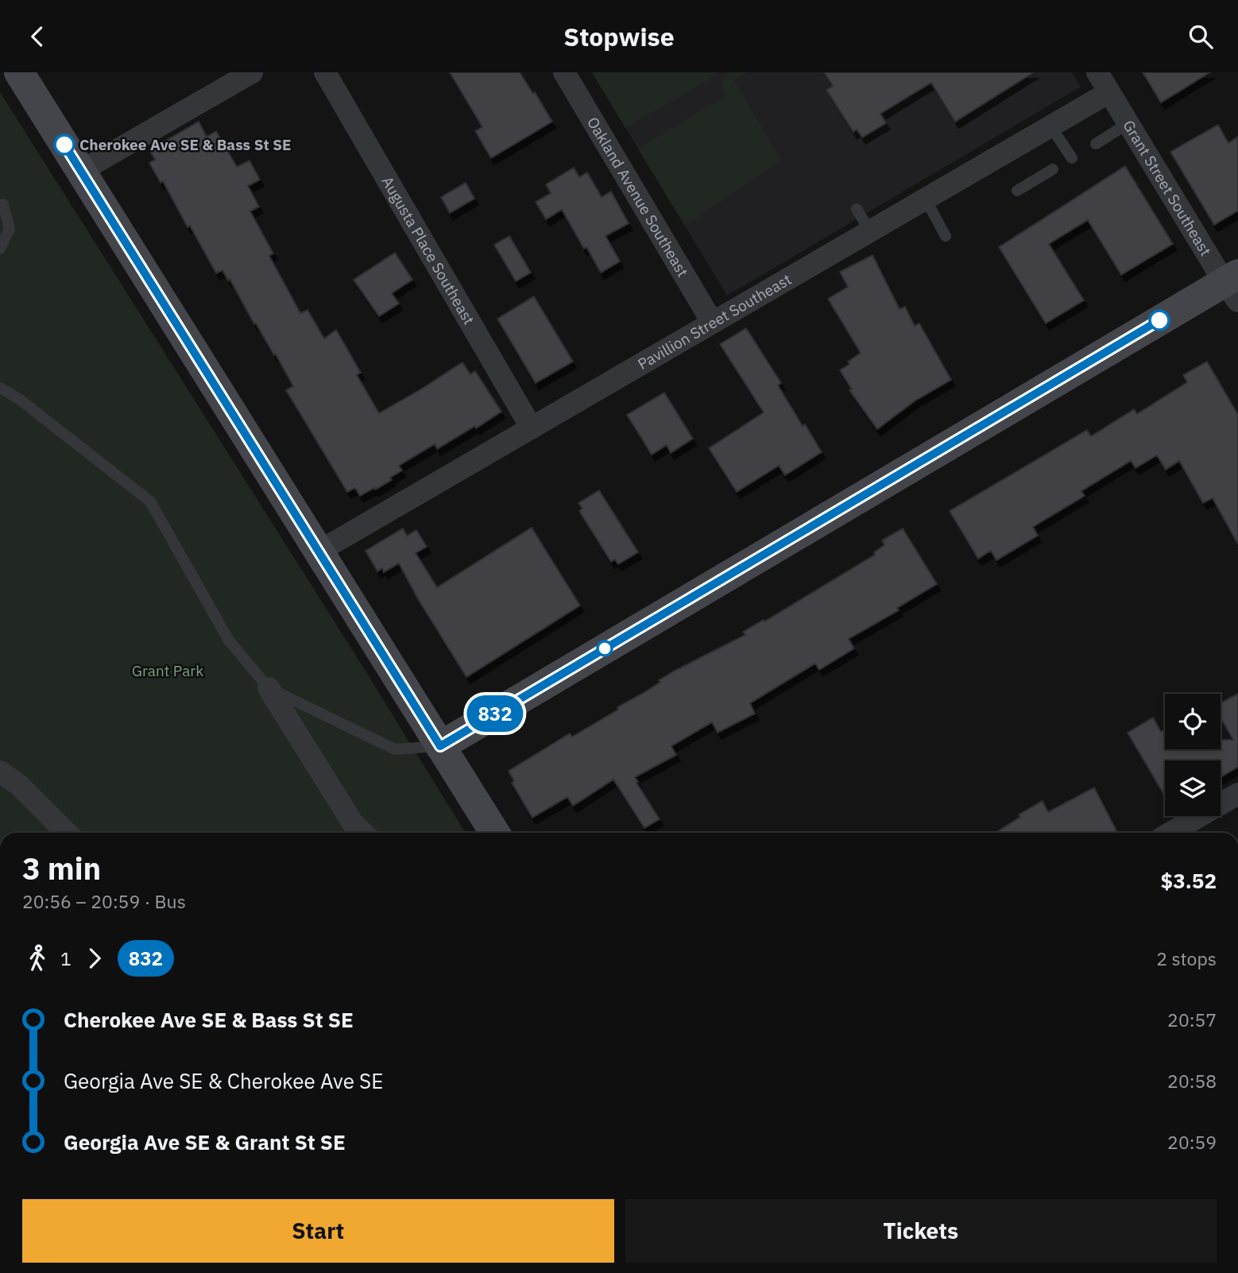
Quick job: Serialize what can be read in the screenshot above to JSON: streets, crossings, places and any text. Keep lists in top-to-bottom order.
{
  "streets": {
    "street": [
      "Grant Street Southeast",
      "Oakland Avenue Southeast",
      "Augusta Place Southeast",
      "Pavillion Street Southeast"
    ]
  },
  "crossings": [
    ["Grant Street Southeast", "Pavillion Street Southeast"],
    ["Oakland Avenue Southeast", "Pavillion Street Southeast"],
    ["Augusta Place Southeast", "Pavillion Street Southeast"]
  ],
  "parks": ["Grant Park"],
  "places": ["Cherokee Ave SE & Bass St SE"],
  "lines": ["bus line 832"],
  "page": {
    "header": "Stopwise",
    "on_map": "832",
    "heading": ["3 min", "20:56 – 20:59 · Bus", "$3.52"],
    "legs": ["1", "832", "2 stops"],
    "list": [
      {
        "name": "Cherokee Ave SE & Bass St SE",
        "value": "20:57"
      },
      {
        "name": "Georgia Ave SE & Cherokee Ave SE",
        "value": "20:58"
      },
      {
        "name": "Georgia Ave SE & Grant St SE",
        "value": "20:59"
      }
    ],
    "buttons": ["Start", "Tickets"]
  }
}
